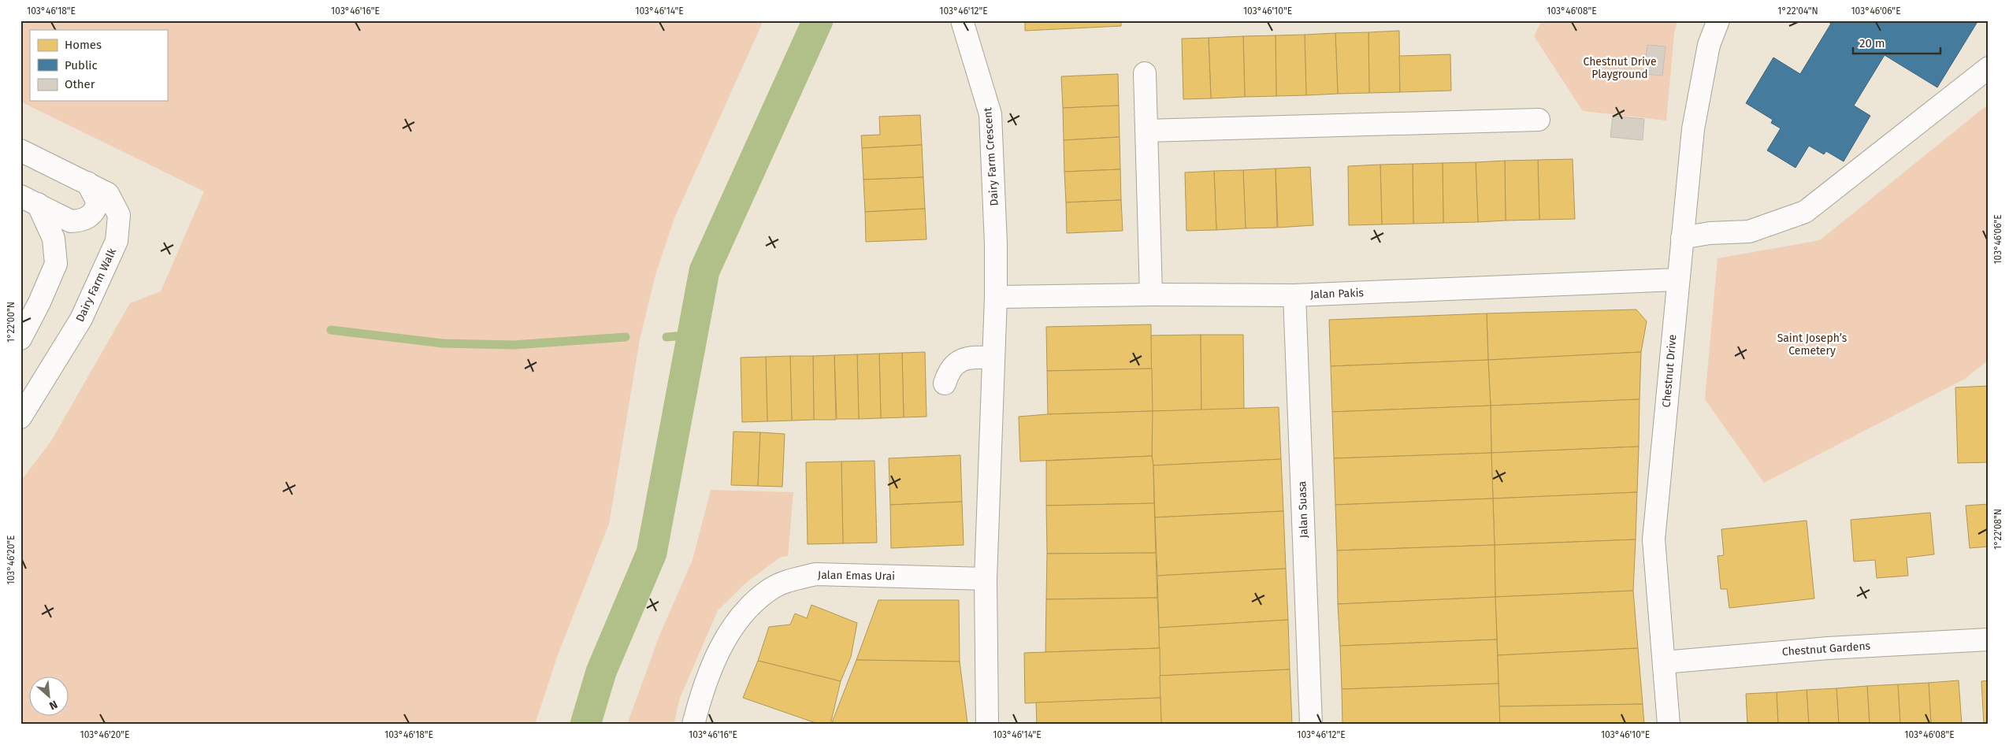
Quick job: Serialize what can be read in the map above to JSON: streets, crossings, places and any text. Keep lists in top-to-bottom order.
{
  "streets": {
    "street": [
      "Dairy Farm Crescent",
      "Dairy Farm Walk",
      "Jalan Pakis",
      "Chestnut Drive",
      "Jalan Suasa",
      "Jalan Emas Urai",
      "Chestnut Gardens"
    ]
  },
  "crossings": [
    ["Dairy Farm Crescent", "Jalan Pakis"],
    ["Jalan Pakis", "Chestnut Drive"],
    ["Jalan Pakis", "Jalan Suasa"],
    ["Chestnut Drive", "Chestnut Gardens"]
  ],
  "parks": ["Chestnut Drive Playground", "Saint Joseph’s Cemetery"],
  "legend": ["Homes", "Public", "Other"],
  "scale_bar": "20 m",
  "north": "bottom right",
  "coordinates": [
    "103°46'18\"E",
    "103°46'16\"E",
    "103°46'14\"E",
    "103°46'12\"E",
    "103°46'10\"E",
    "103°46'08\"E",
    "1°22'04\"N",
    "103°46'06\"E",
    "1°22'00\"N",
    "1°22'08\"N",
    "103°46'20\"E"
  ]
}
